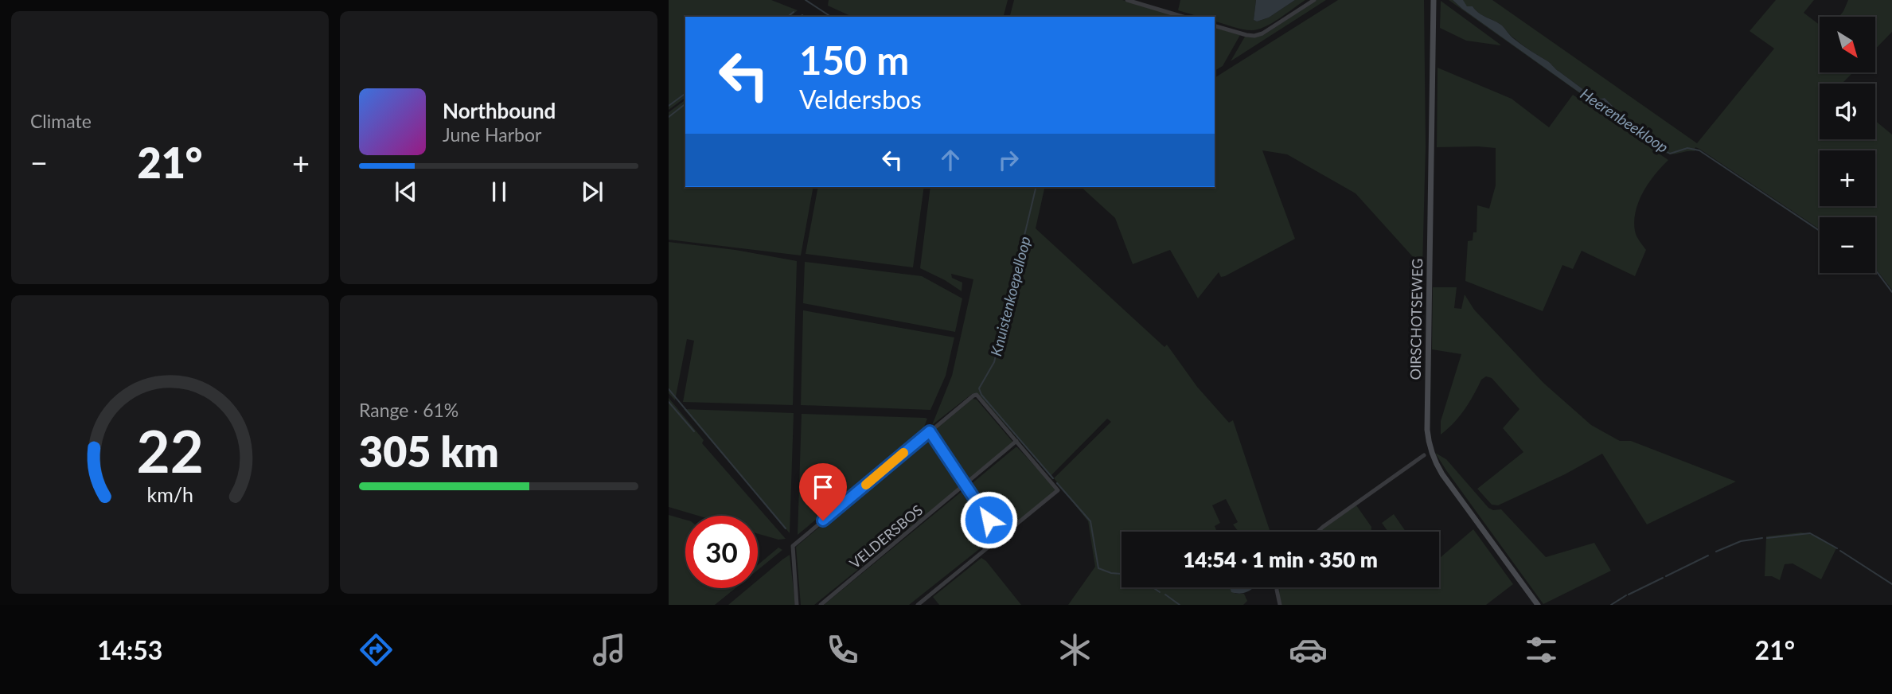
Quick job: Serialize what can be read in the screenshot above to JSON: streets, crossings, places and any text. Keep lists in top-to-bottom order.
{
  "streets": {
    "street": ["OIRSCHOTSEWEG", "VELDERSBOS"]
  },
  "water": ["Heerenbeekloop", "Knuistenkoepelloop"],
  "north": "bottom right",
  "page": {
    "tile": [
      "Climate",
      ["Range · 61%", "305 km"]
    ],
    "map_buttons": ["+", "−"],
    "turn": ["150 m", "Veldersbos"],
    "song": ["Northbound", "June Harbor"],
    "heat": ["−", "21°", "+"],
    "limit": "30",
    "trip": "14:54 · 1 min · 350 m",
    "tabs": ["14:53", "21°"],
    "gauge": ["22", "km/h"]
  }
}
